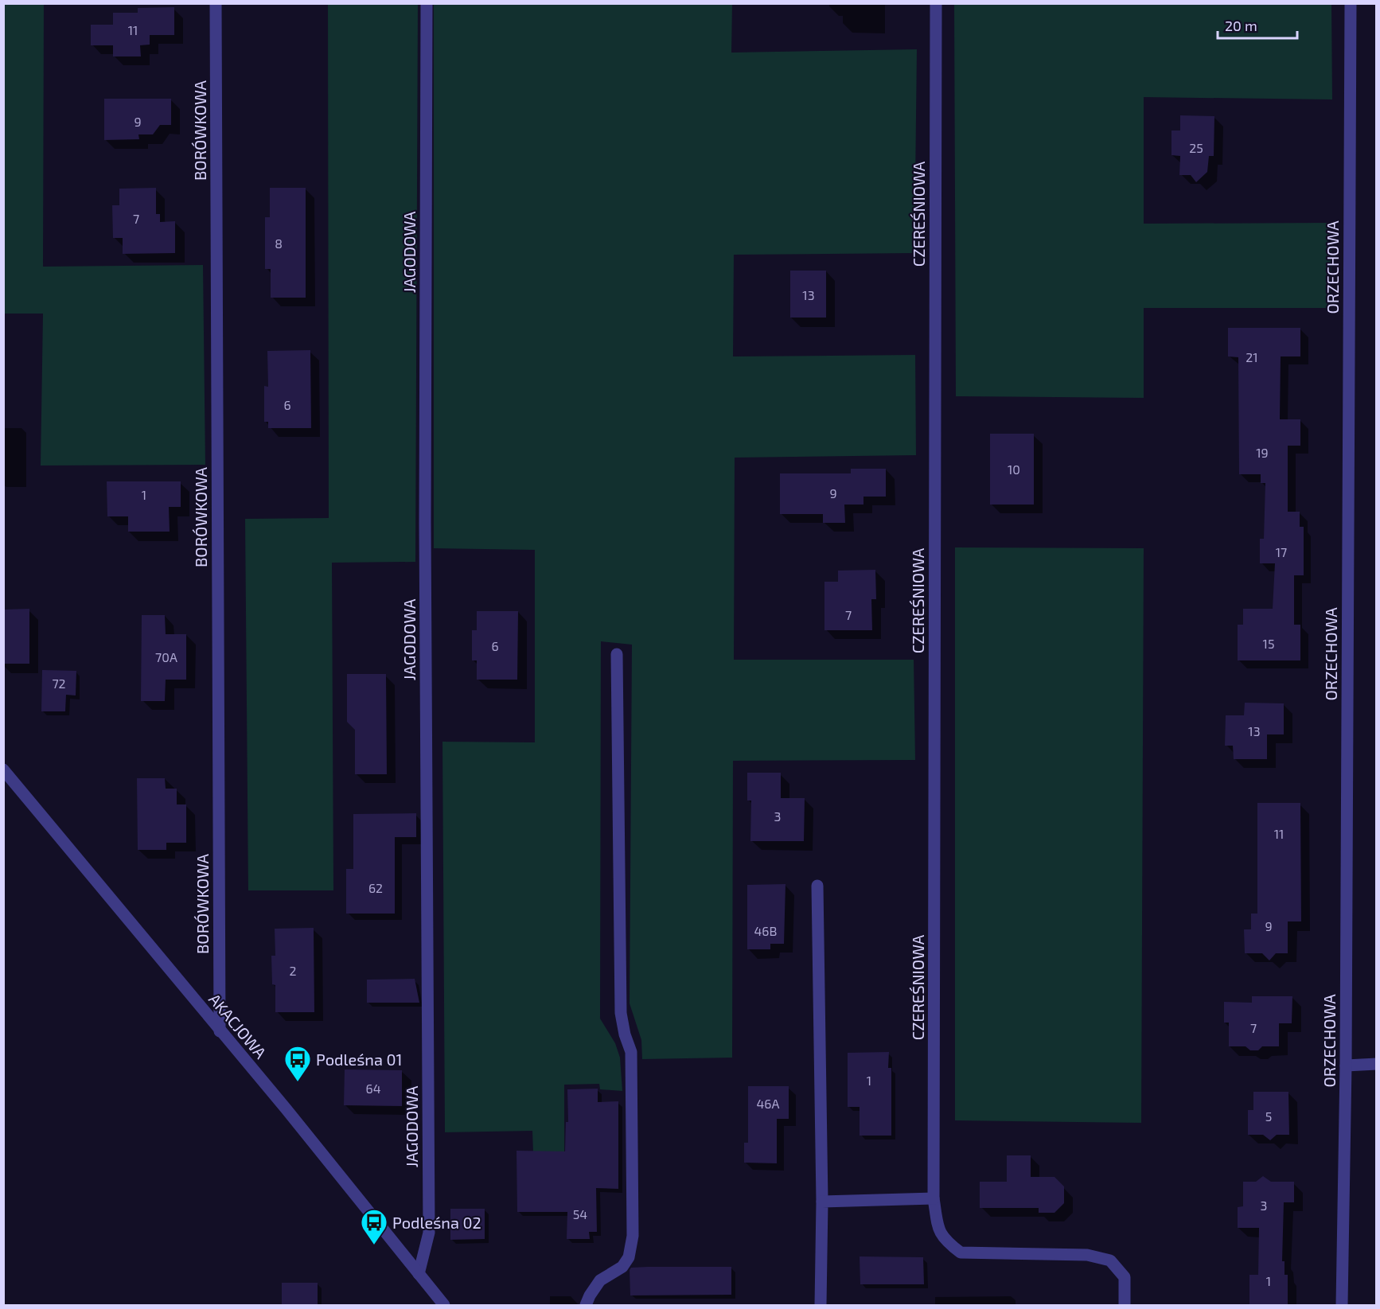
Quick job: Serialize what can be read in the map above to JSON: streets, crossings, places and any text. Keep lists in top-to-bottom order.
{
  "streets": {
    "street": [
      "BORÓWKOWA",
      "CZEREŚNIOWA",
      "JAGODOWA",
      "ORZECHOWA",
      "AKACJOWA"
    ]
  },
  "crossings": [
    ["BORÓWKOWA", "AKACJOWA"],
    ["JAGODOWA", "AKACJOWA"]
  ],
  "places": {
    "bus stop": ["Podleśna 01", "Podleśna 02"]
  },
  "house_numbers": [
    "11",
    "9",
    "25",
    "7",
    "8",
    "13",
    "21",
    "6",
    "19",
    "10",
    "9",
    "1",
    "17",
    "7",
    "15",
    "6",
    "70A",
    "72",
    "13",
    "3",
    "11",
    "62",
    "9",
    "46B",
    "2",
    "7",
    "1",
    "64",
    "46A",
    "5",
    "3",
    "54",
    "1"
  ],
  "scale_bar": "20 m"
}
